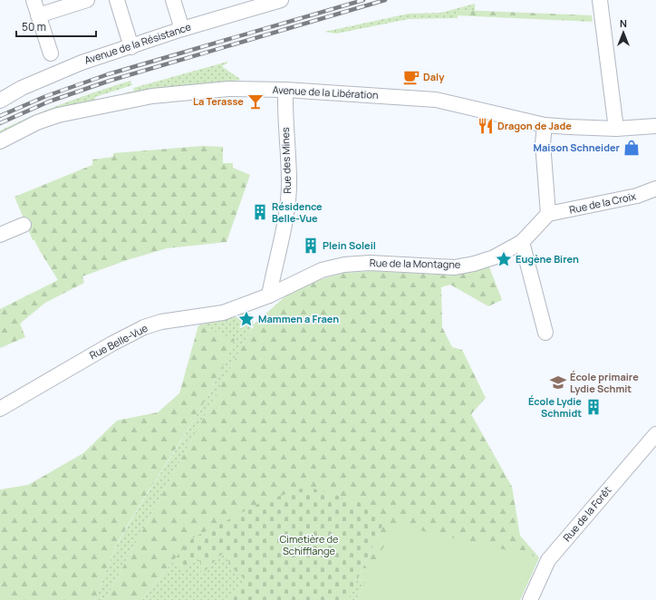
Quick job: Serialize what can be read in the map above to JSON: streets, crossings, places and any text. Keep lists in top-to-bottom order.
{
  "streets": {
    "street": [
      "Avenue de la Résistance",
      "Avenue de la Libération",
      "Rue des Mines",
      "Rue de la Croix",
      "Rue de la Montagne",
      "Rue Belle-Vue",
      "Rue de la Forêt"
    ]
  },
  "crossings": [
    ["Avenue de la Libération", "Rue des Mines"],
    ["Rue des Mines", "Rue de la Montagne"],
    ["Rue des Mines", "Rue Belle-Vue"],
    ["Rue de la Croix", "Rue de la Montagne"],
    ["Rue de la Montagne", "Rue Belle-Vue"]
  ],
  "parks": ["Cimetière de Schifflange"],
  "places": {
    "cafe": ["Daly"],
    "bar": ["La Terasse"],
    "restaurant": ["Dragon de Jade"],
    "shop": ["Maison Schneider"],
    "building": ["Résidence Belle-Vue", "Plein Soleil", "École Lydie Schmidt"],
    "place": ["Eugène Biren", "Mammen a Fraen"],
    "school or university": ["École primaire Lydie Schmit"]
  },
  "scale_bar": "50 m",
  "north": "top"
}
